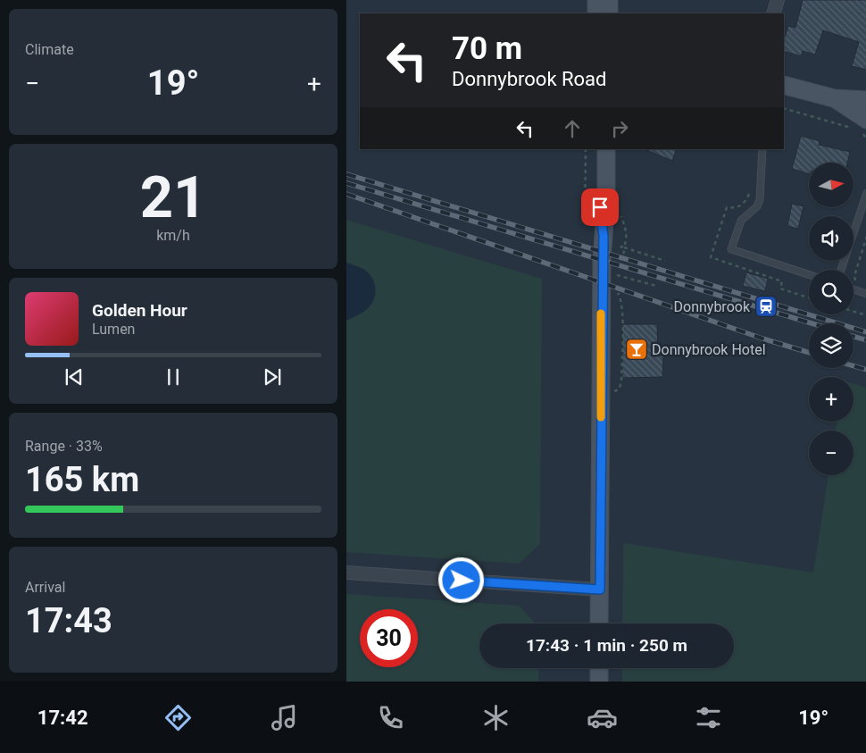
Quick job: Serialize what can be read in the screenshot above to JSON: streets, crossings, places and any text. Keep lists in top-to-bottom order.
{
  "places": {
    "station": ["Donnybrook"],
    "bar": ["Donnybrook Hotel"]
  },
  "north": "right",
  "page": {
    "tile": [
      "Climate",
      ["21", "km/h"],
      ["Range · 33%", "165 km"],
      ["Arrival", "17:43"]
    ],
    "turn": ["70 m", "Donnybrook Road"],
    "heat": ["−", "19°", "+"],
    "map_buttons": ["+", "−"],
    "song": ["Golden Hour", "Lumen"],
    "limit": "30",
    "trip": "17:43 · 1 min · 250 m",
    "tabs": ["17:42", "19°"]
  }
}
